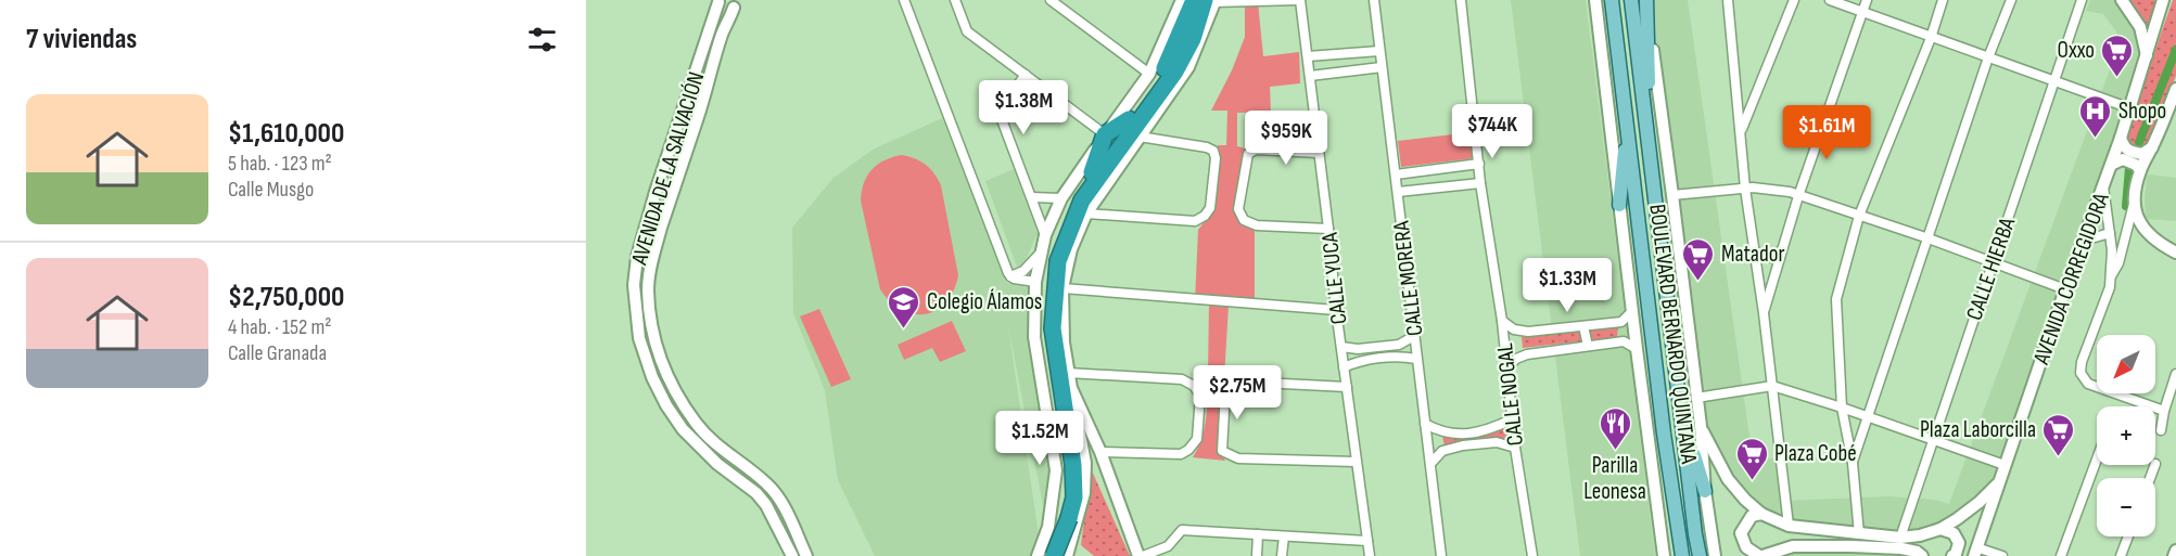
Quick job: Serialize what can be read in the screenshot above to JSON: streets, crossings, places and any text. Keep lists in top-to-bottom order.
{
  "streets": {
    "main road": ["BOULEVARD BERNARDO QUINTANA"],
    "street": [
      "AVENIDA DE LA SALVACIÓN",
      "CALLE HIERBA",
      "CALLE YUCA",
      "CALLE MORERA",
      "AVENIDA CORREGIDORA",
      "CALLE NOGAL"
    ]
  },
  "places": {
    "supermarket": [
      "Oxxo",
      "Matador",
      "Plaza Laborcilla",
      "Plaza Cobé"
    ],
    "hospital": ["Shopo"],
    "school or university": ["Colegio Álamos"],
    "restaurant": ["Parilla Leonesa"]
  },
  "north": "bottom left",
  "page": {
    "heading": "7 viviendas",
    "list": [
      {
        "name": "$1,610,000",
        "note": "5 hab. · 123 m² · Calle Musgo"
      },
      {
        "name": "$2,750,000",
        "note": "4 hab. · 152 m² · Calle Granada"
      }
    ],
    "price": [
      "$1.38M",
      "$744K",
      "$1.61M",
      "$959K",
      "$1.33M",
      "$2.75M",
      "$1.52M"
    ],
    "map_buttons": ["+", "−"]
  }
}
